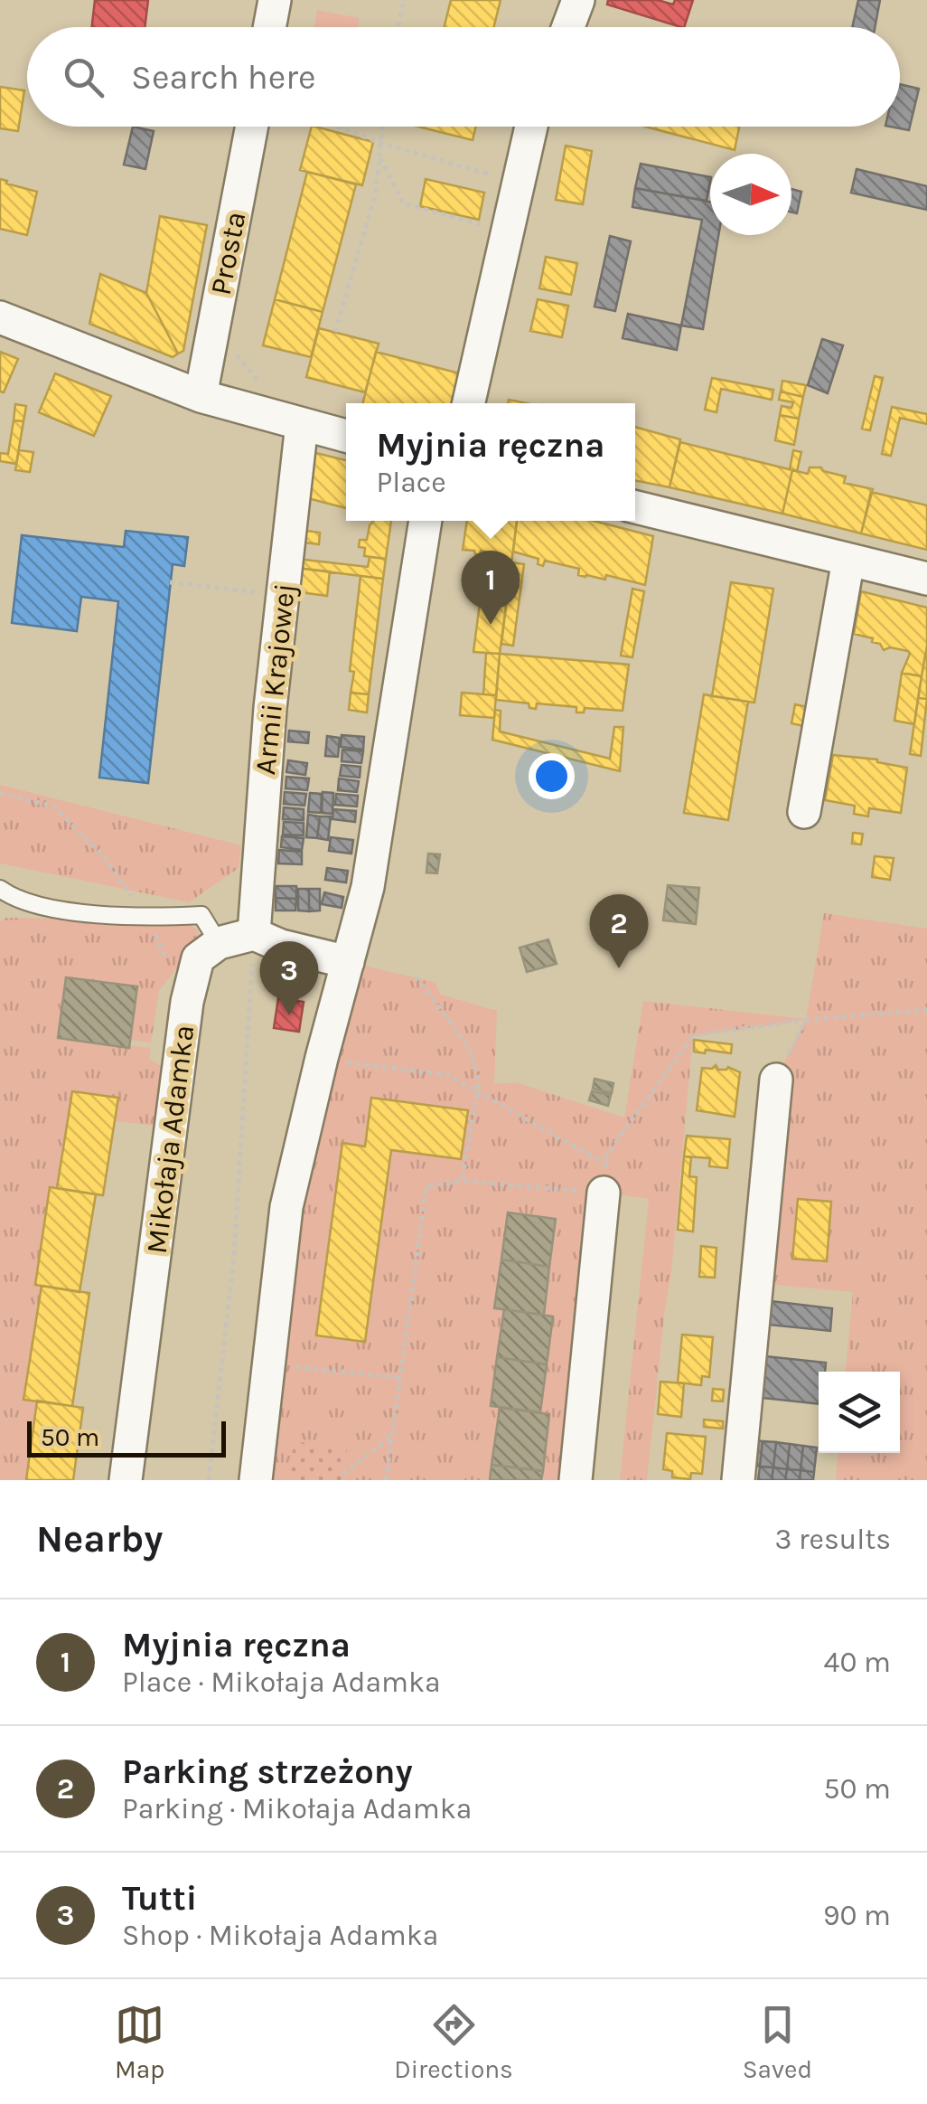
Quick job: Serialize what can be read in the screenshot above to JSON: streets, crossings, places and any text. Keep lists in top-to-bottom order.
{
  "streets": {
    "street": ["Prosta", "Armii Krajowej", "Mikołaja Adamka"]
  },
  "scale_bar": "50 m",
  "north": "right",
  "page": {
    "search": "Search here",
    "popup": ["Myjnia ręczna", "Place"],
    "pins": ["1", "2", "3"],
    "scale": "50 m",
    "heading": ["Nearby", "3 results"],
    "list": [
      {
        "mark": "1",
        "name": "Myjnia ręczna",
        "note": "Place · Mikołaja Adamka",
        "value": "40 m"
      },
      {
        "mark": "2",
        "name": "Parking strzeżony",
        "note": "Parking · Mikołaja Adamka",
        "value": "50 m"
      },
      {
        "mark": "3",
        "name": "Tutti",
        "note": "Shop · Mikołaja Adamka",
        "value": "90 m"
      }
    ],
    "nav": ["Map", "Directions", "Saved"]
  }
}
